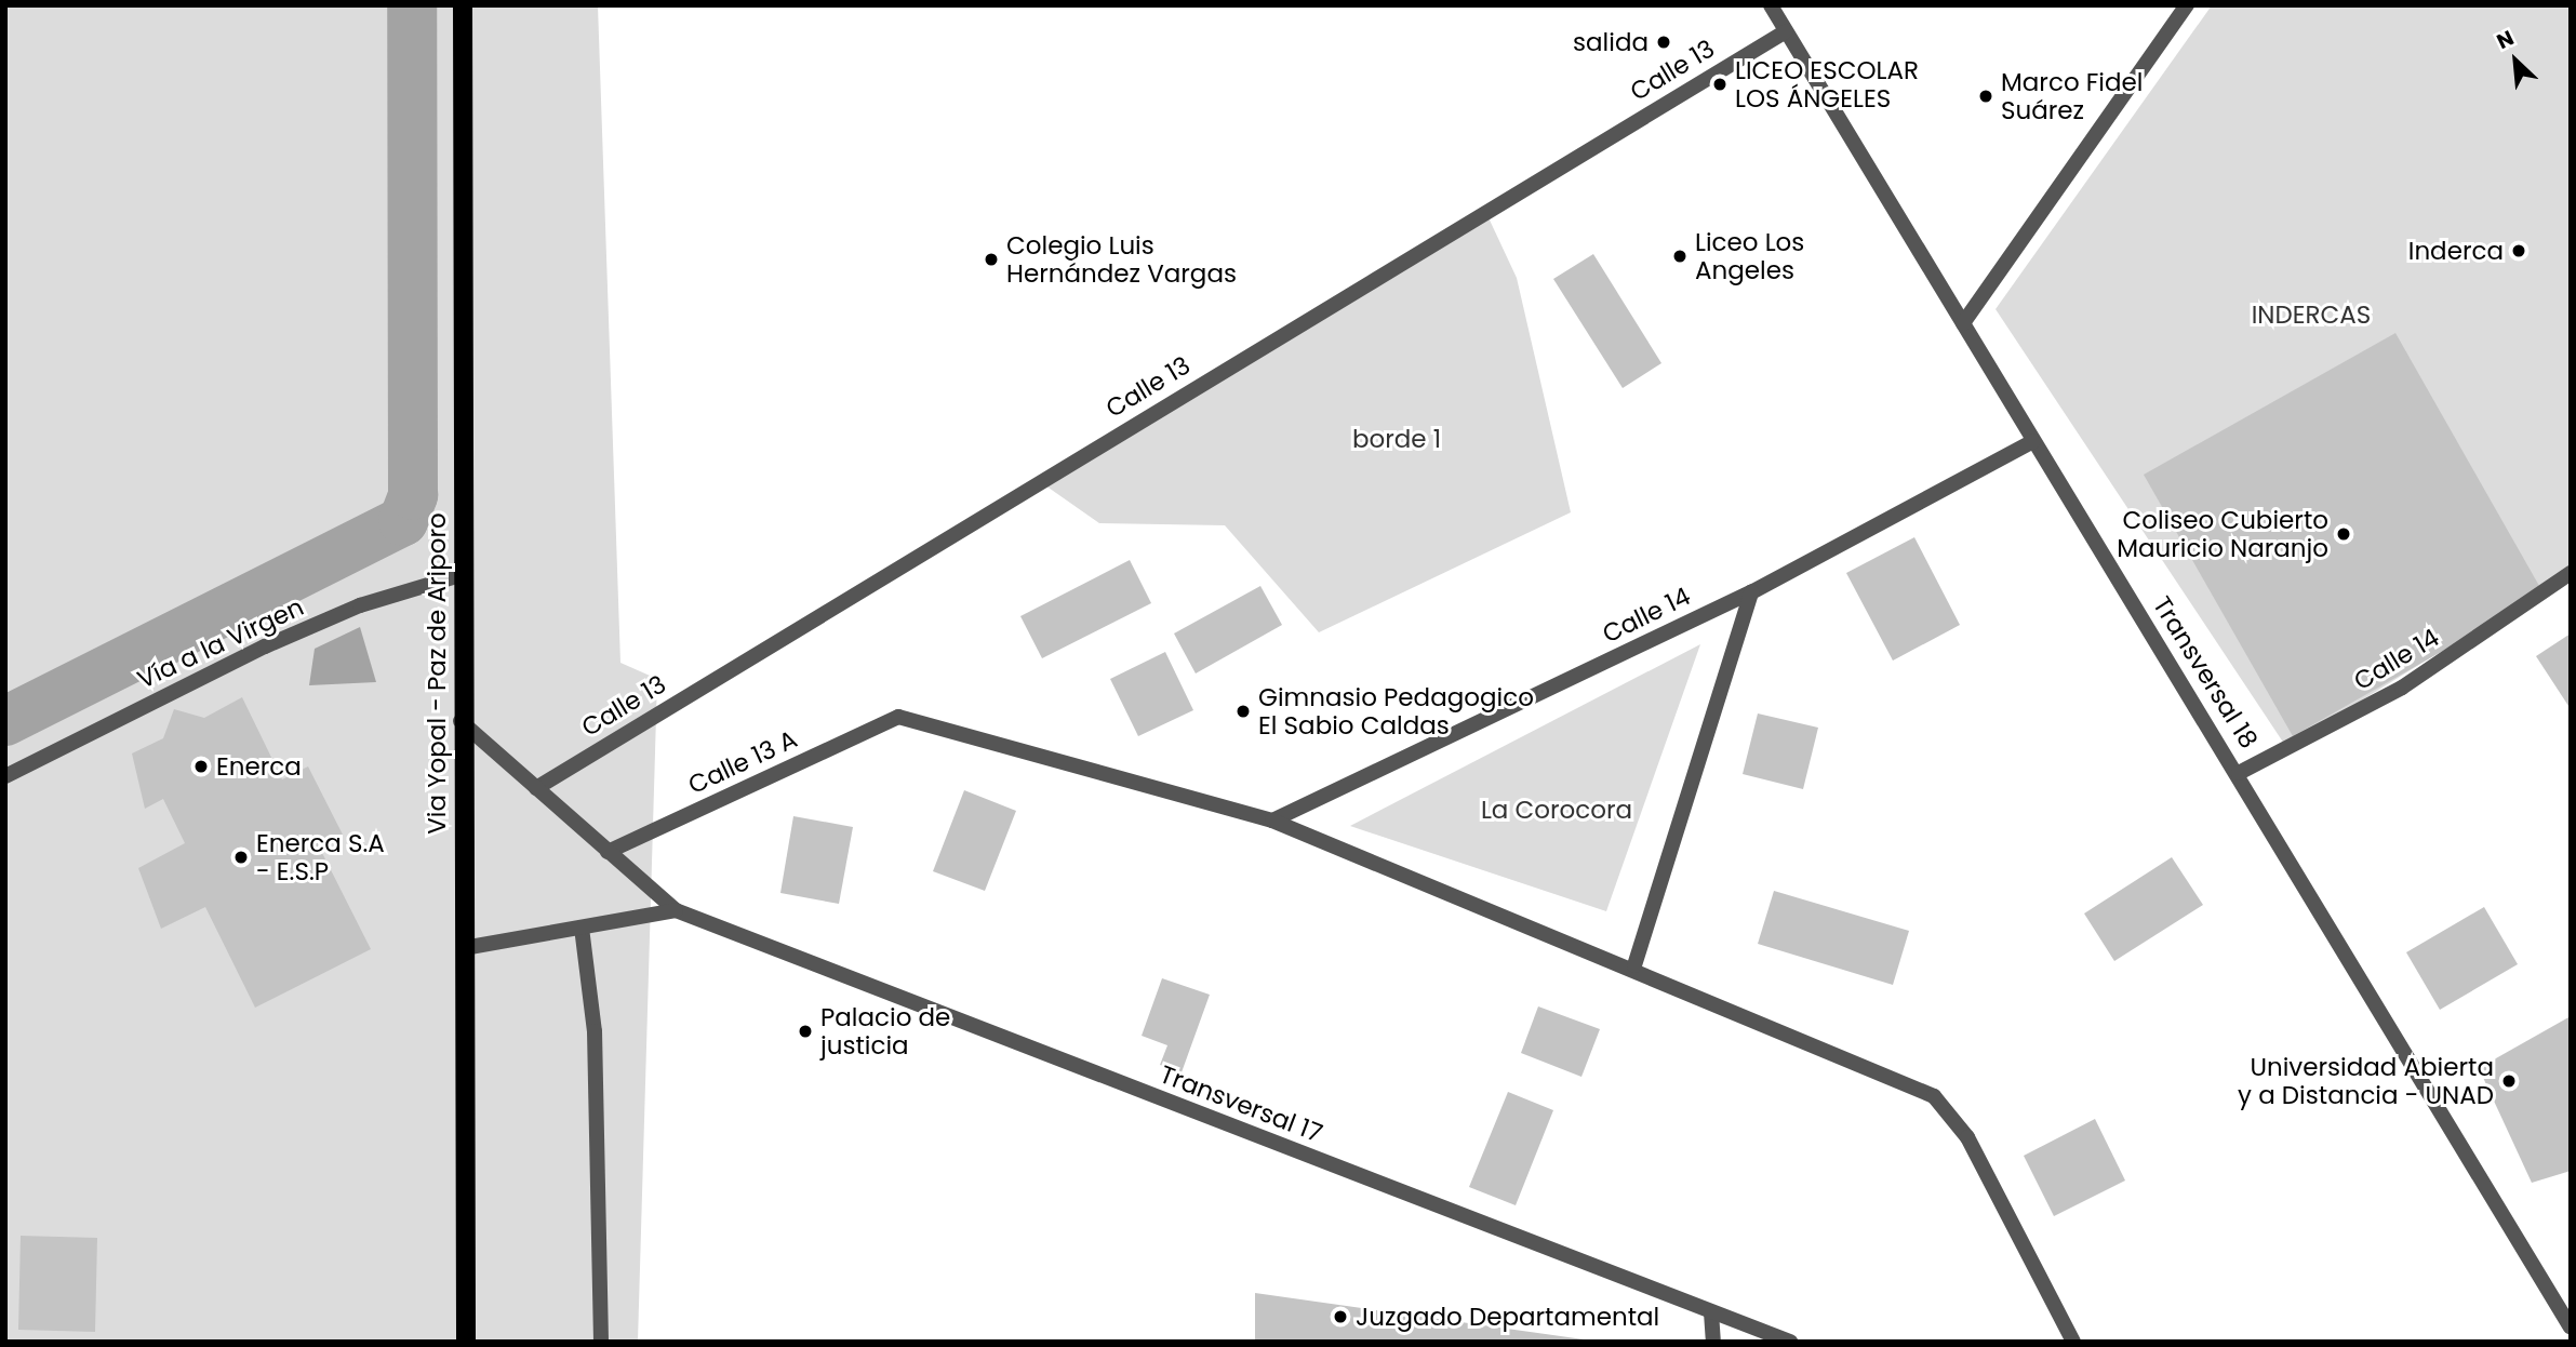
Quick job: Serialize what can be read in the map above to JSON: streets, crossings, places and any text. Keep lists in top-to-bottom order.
{
  "streets": {
    "main road": ["Via Yopal - Paz de Ariporo"],
    "street": [
      "Calle 13",
      "Calle 14",
      "Vía a la Virgen",
      "Transversal 18",
      "Calle 13 A",
      "Transversal 17"
    ]
  },
  "crossings": [
    ["Calle 13", "Transversal 18"],
    ["Calle 14", "Transversal 18"],
    ["Calle 14", "Calle 13 A"],
    ["Vía a la Virgen", "Via Yopal - Paz de Ariporo"]
  ],
  "parks": ["INDERCAS", "borde 1", "La Corocora"],
  "places": [
    "salida",
    "LICEO ESCOLAR LOS ÁNGELES",
    "Marco Fidel Suárez",
    "Inderca",
    "Liceo Los Angeles",
    "Colegio Luis Hernández Vargas",
    "Coliseo Cubierto Mauricio Naranjo",
    "Gimnasio Pedagogico El Sabio Caldas",
    "Enerca",
    "Enerca S.A - E.S.P",
    "Palacio de justicia",
    "Universidad Abierta y a Distancia - UNAD",
    "Juzgado Departamental"
  ],
  "north": "top left"
}
